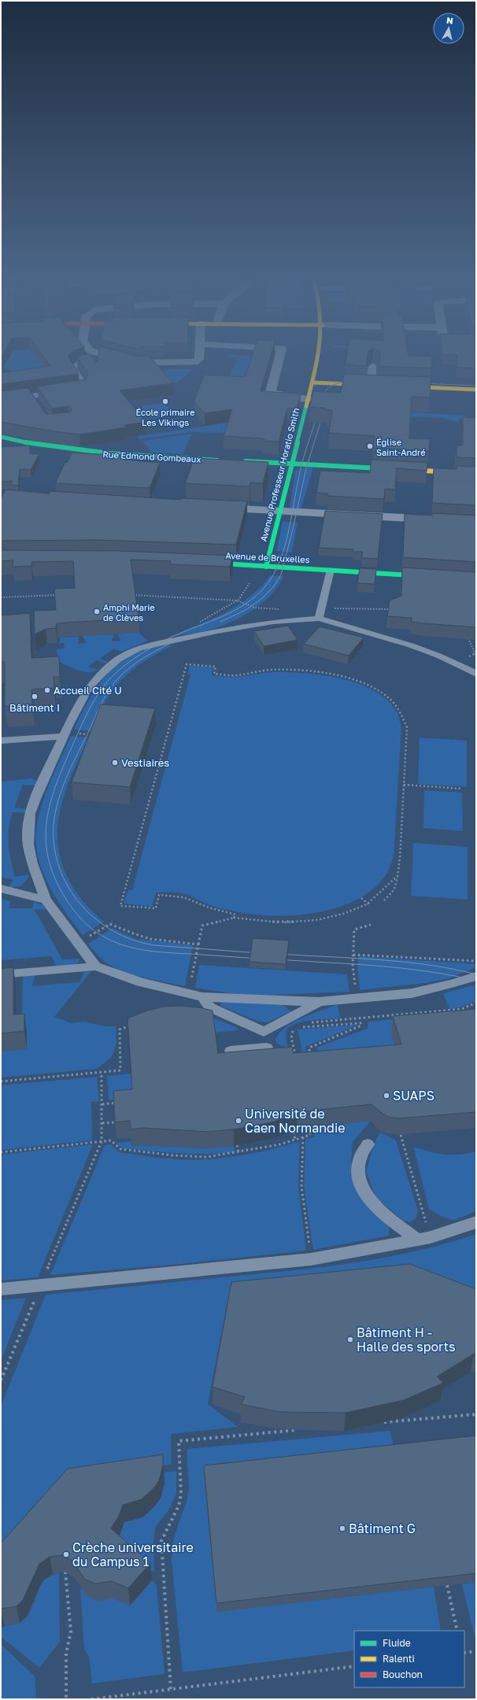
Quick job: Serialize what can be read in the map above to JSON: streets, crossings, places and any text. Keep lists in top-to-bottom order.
{
  "streets": {
    "street": ["Rue Edmond Gombeaux", "Avenue Professeur Horatio Smith", "Avenue de Bruxelles"]
  },
  "crossings": [
    ["Avenue Professeur Horatio Smith", "Avenue de Bruxelles"]
  ],
  "places": [
    "École primaire Les Vikings",
    "Église Saint-André",
    "Amphi Marie de Clèves",
    "Accueil Cité U",
    "Bâtiment I",
    "Vestiaires",
    "SUAPS",
    "Université de Caen Normandie",
    "Bâtiment H - Halle des sports",
    "Bâtiment G",
    "Crèche universitaire du Campus 1"
  ],
  "legend": ["Fluide", "Ralenti", "Bouchon"],
  "north": "top"
}
